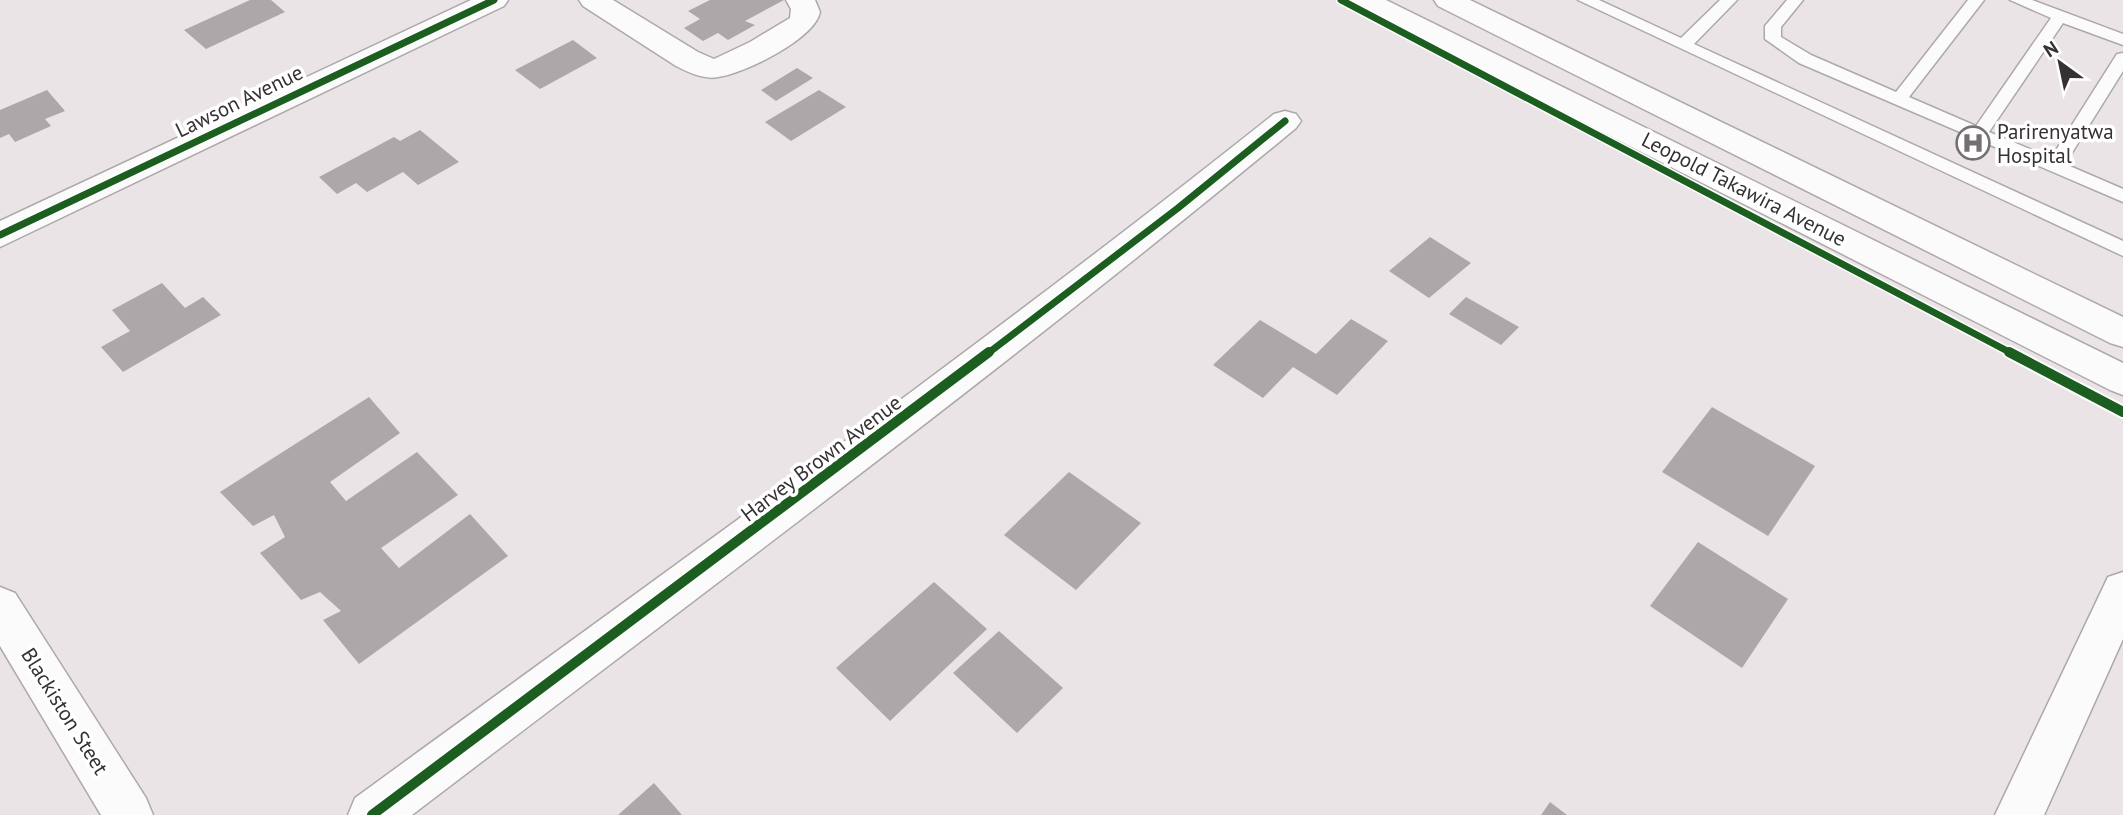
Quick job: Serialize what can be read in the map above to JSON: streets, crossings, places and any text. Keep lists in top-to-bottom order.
{
  "streets": {
    "street": [
      "Lawson Avenue",
      "Leopold Takawira Avenue",
      "Harvey Brown Avenue",
      "Blackiston Steet"
    ]
  },
  "places": {
    "hospital": ["Parirenyatwa Hospital"]
  },
  "north": "top left"
}
